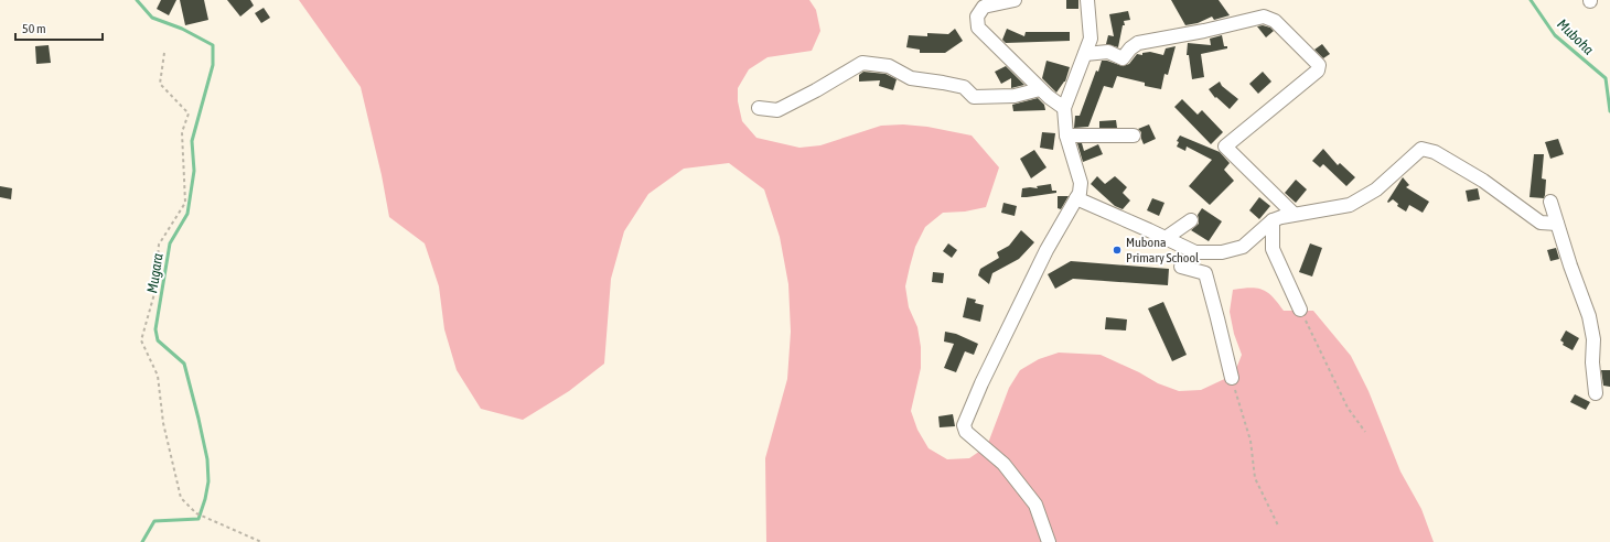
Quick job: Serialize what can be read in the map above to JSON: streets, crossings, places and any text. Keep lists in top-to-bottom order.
{
  "water": ["Muboha", "Mugara"],
  "places": ["Mubona Primary School"],
  "scale_bar": "50 m"
}
